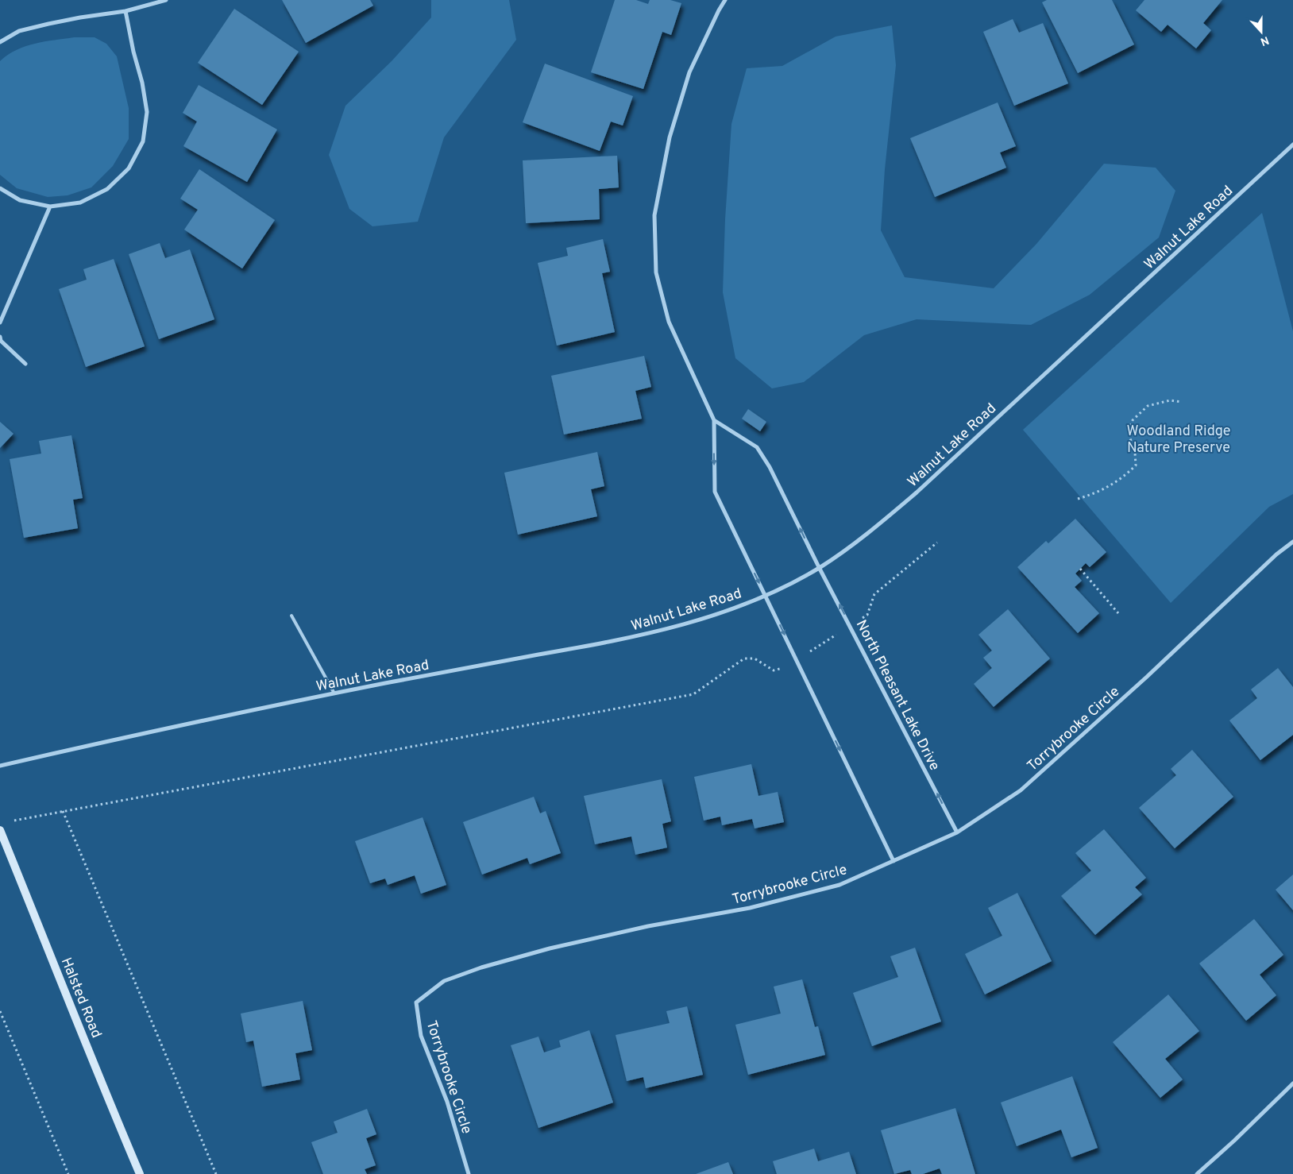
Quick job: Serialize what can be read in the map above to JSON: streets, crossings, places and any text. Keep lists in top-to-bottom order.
{
  "streets": {
    "street": [
      "Walnut Lake Road",
      "North Pleasant Lake Drive",
      "Torrybrooke Circle",
      "Halsted Road"
    ]
  },
  "crossings": [
    ["Walnut Lake Road", "North Pleasant Lake Drive"],
    ["North Pleasant Lake Drive", "Torrybrooke Circle"]
  ],
  "one_way": ["North Pleasant Lake Drive"],
  "parks": ["Woodland Ridge Nature Preserve"],
  "north": "bottom"
}
